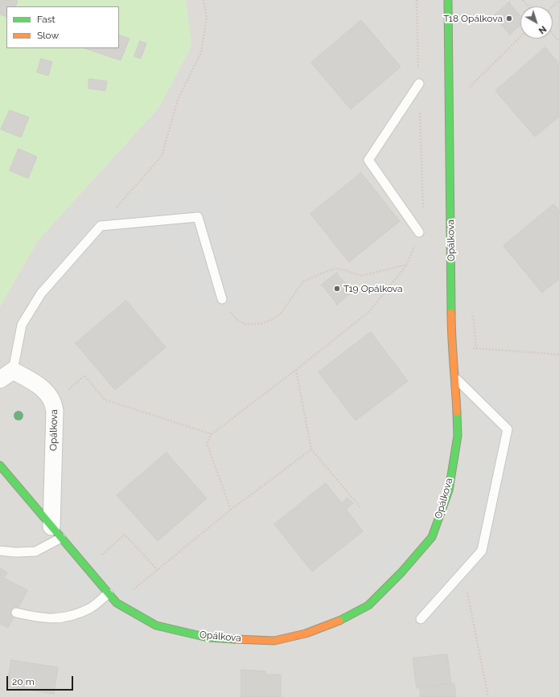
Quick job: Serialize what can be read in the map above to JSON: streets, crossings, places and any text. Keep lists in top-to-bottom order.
{
  "streets": {
    "street": ["Opálkova"]
  },
  "places": ["T18 Opálkova", "T19 Opálkova"],
  "legend": ["Fast", "Slow"],
  "scale_bar": "20 m",
  "north": "bottom right"
}
